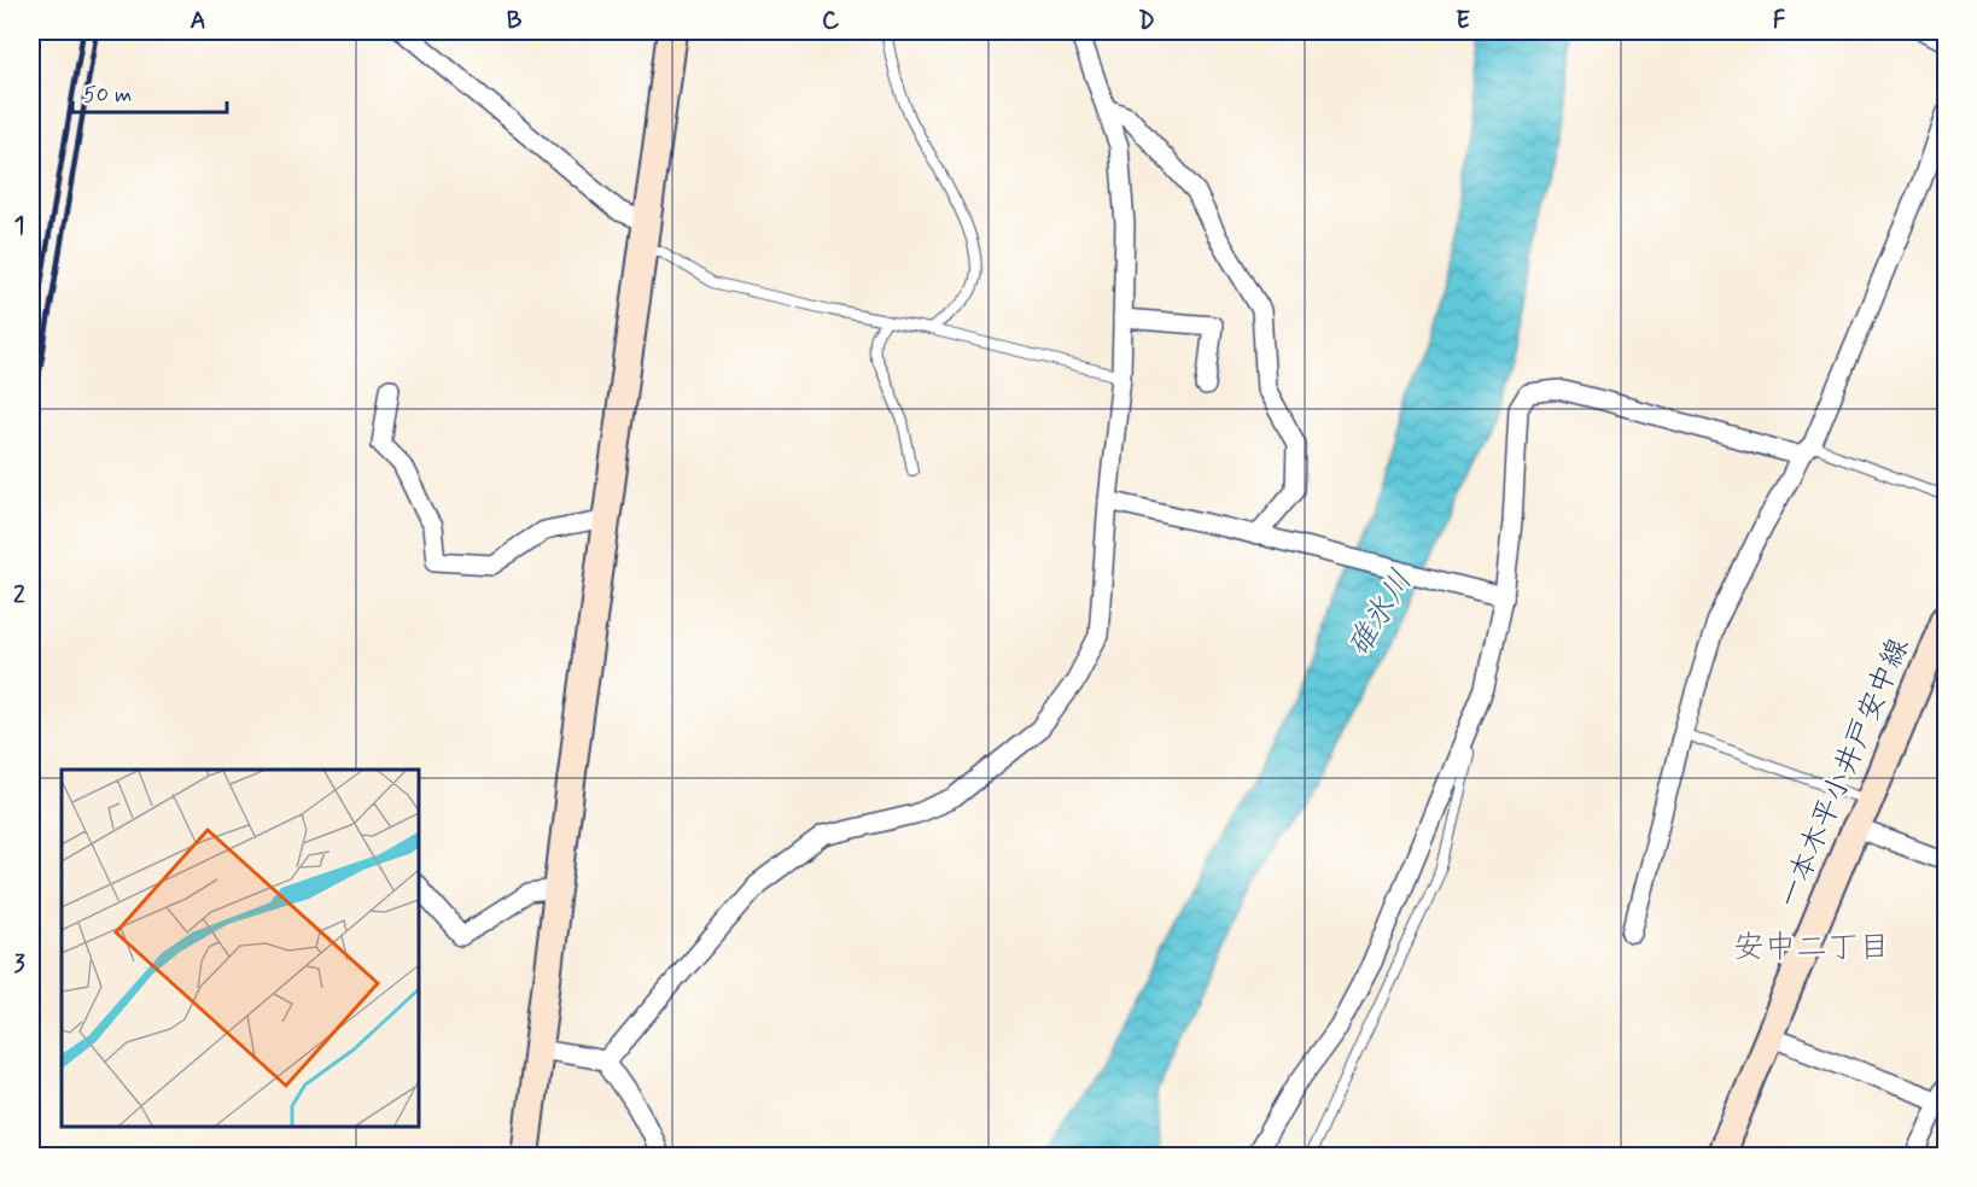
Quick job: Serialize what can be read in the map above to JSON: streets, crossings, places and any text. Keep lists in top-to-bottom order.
{
  "streets": {
    "street": ["一本木平小井戸安中線"]
  },
  "districts": ["安中二丁目"],
  "water": ["碓氷川"],
  "scale_bar": "50 m",
  "grid": {
    "columns": [
      "A",
      "B",
      "C",
      "D",
      "E",
      "F"
    ],
    "rows": ["1", "2", "3"]
  }
}
